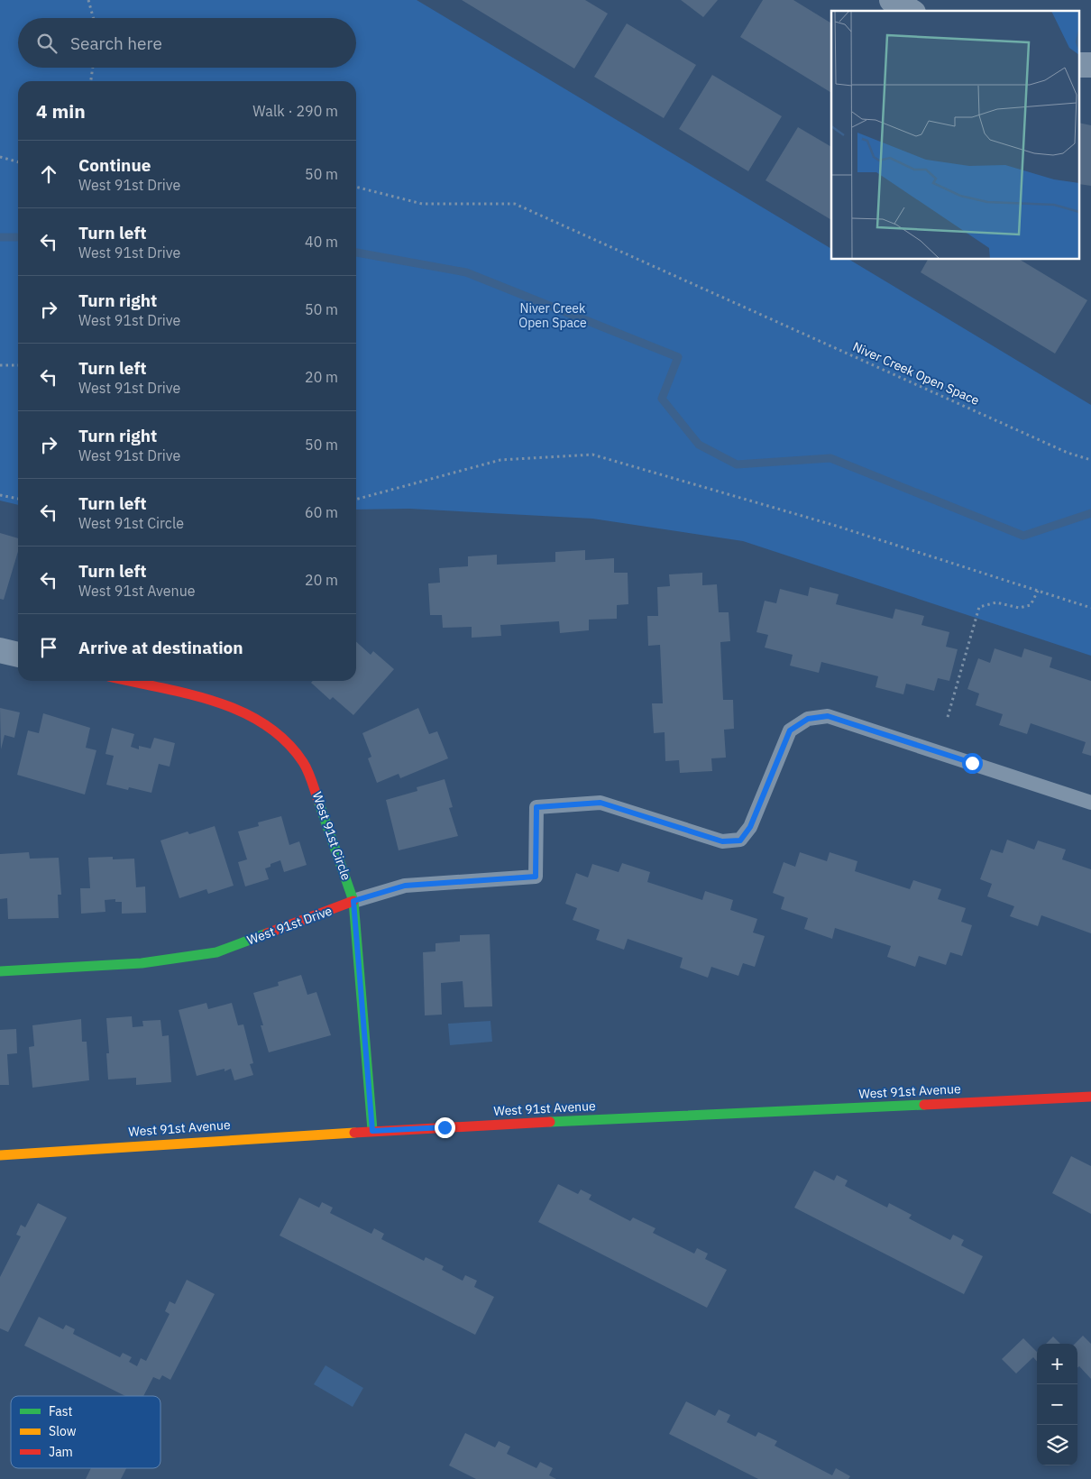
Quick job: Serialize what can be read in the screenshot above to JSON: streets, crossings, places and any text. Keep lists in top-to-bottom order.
{
  "streets": {
    "street": ["West 91st Circle", "West 91st Drive", "West 91st Avenue"],
    "path": ["Niver Creek Open Space"]
  },
  "crossings": [
    ["West 91st Circle", "West 91st Drive"],
    ["West 91st Circle", "West 91st Avenue"]
  ],
  "parks": ["Niver Creek Open Space"],
  "legend": ["Fast", "Slow", "Jam"],
  "page": {
    "search": "Search here",
    "heading": ["4 min", "Walk · 290 m"],
    "list": [
      ["Continue", "West 91st Drive", "50 m"],
      ["Turn left", "West 91st Drive", "40 m"],
      ["Turn right", "West 91st Drive", "50 m"],
      ["Turn left", "West 91st Drive", "20 m"],
      ["Turn right", "West 91st Drive", "50 m"],
      ["Turn left", "West 91st Circle", "60 m"],
      ["Turn left", "West 91st Avenue", "20 m"],
      "Arrive at destination"
    ],
    "map_buttons": ["+", "−"]
  }
}
